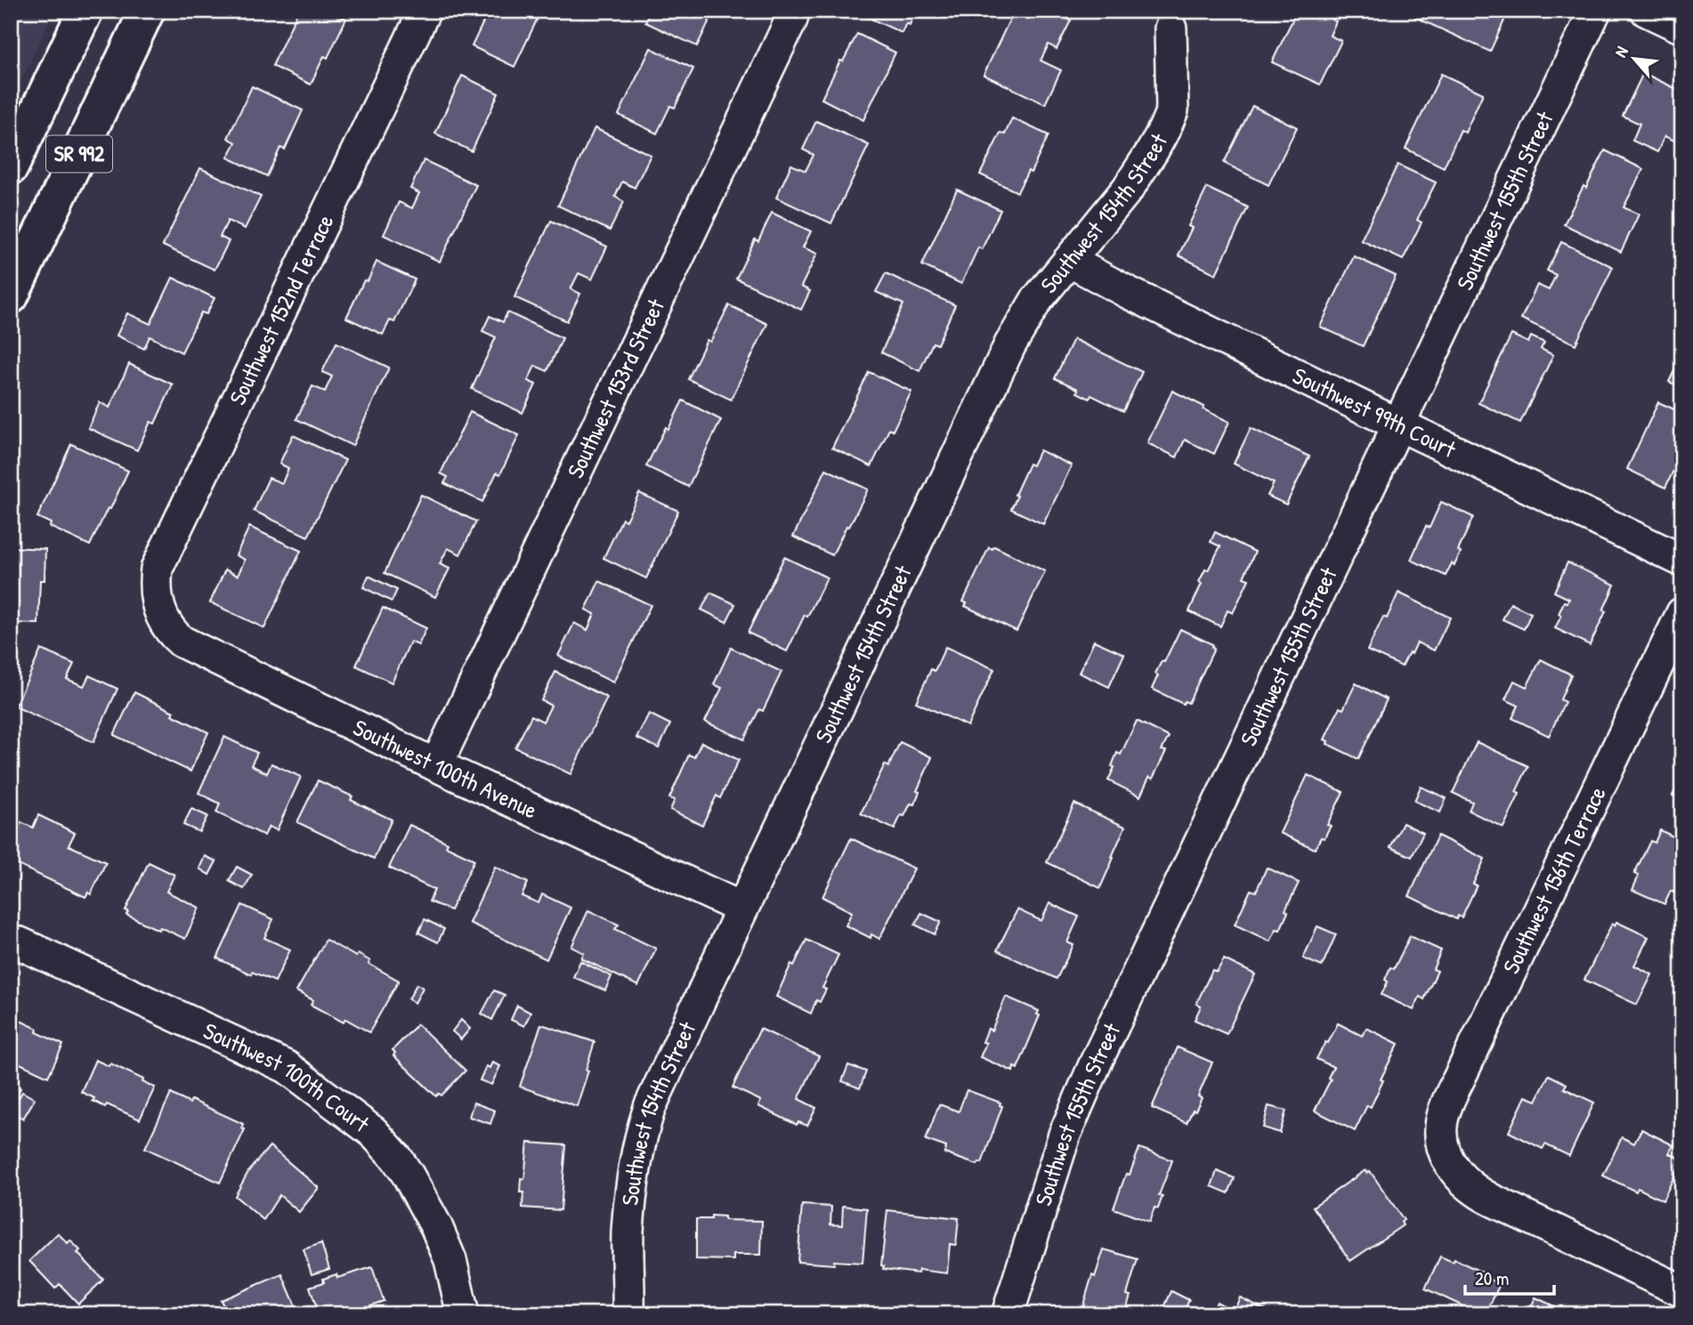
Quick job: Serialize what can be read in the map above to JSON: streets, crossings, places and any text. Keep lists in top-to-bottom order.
{
  "streets": {
    "main road": ["SR 992"],
    "street": [
      "Southwest 155th Street",
      "Southwest 154th Street",
      "Southwest 152nd Terrace",
      "Southwest 153rd Street",
      "Southwest 99th Court",
      "Southwest 100th Avenue",
      "Southwest 156th Terrace",
      "Southwest 100th Court"
    ]
  },
  "crossings": [
    ["Southwest 155th Street", "Southwest 99th Court"],
    ["Southwest 154th Street", "Southwest 99th Court"],
    ["Southwest 154th Street", "Southwest 100th Avenue"],
    ["Southwest 152nd Terrace", "Southwest 100th Avenue"],
    ["Southwest 153rd Street", "Southwest 100th Avenue"]
  ],
  "scale_bar": "20 m",
  "north": "top left"
}
